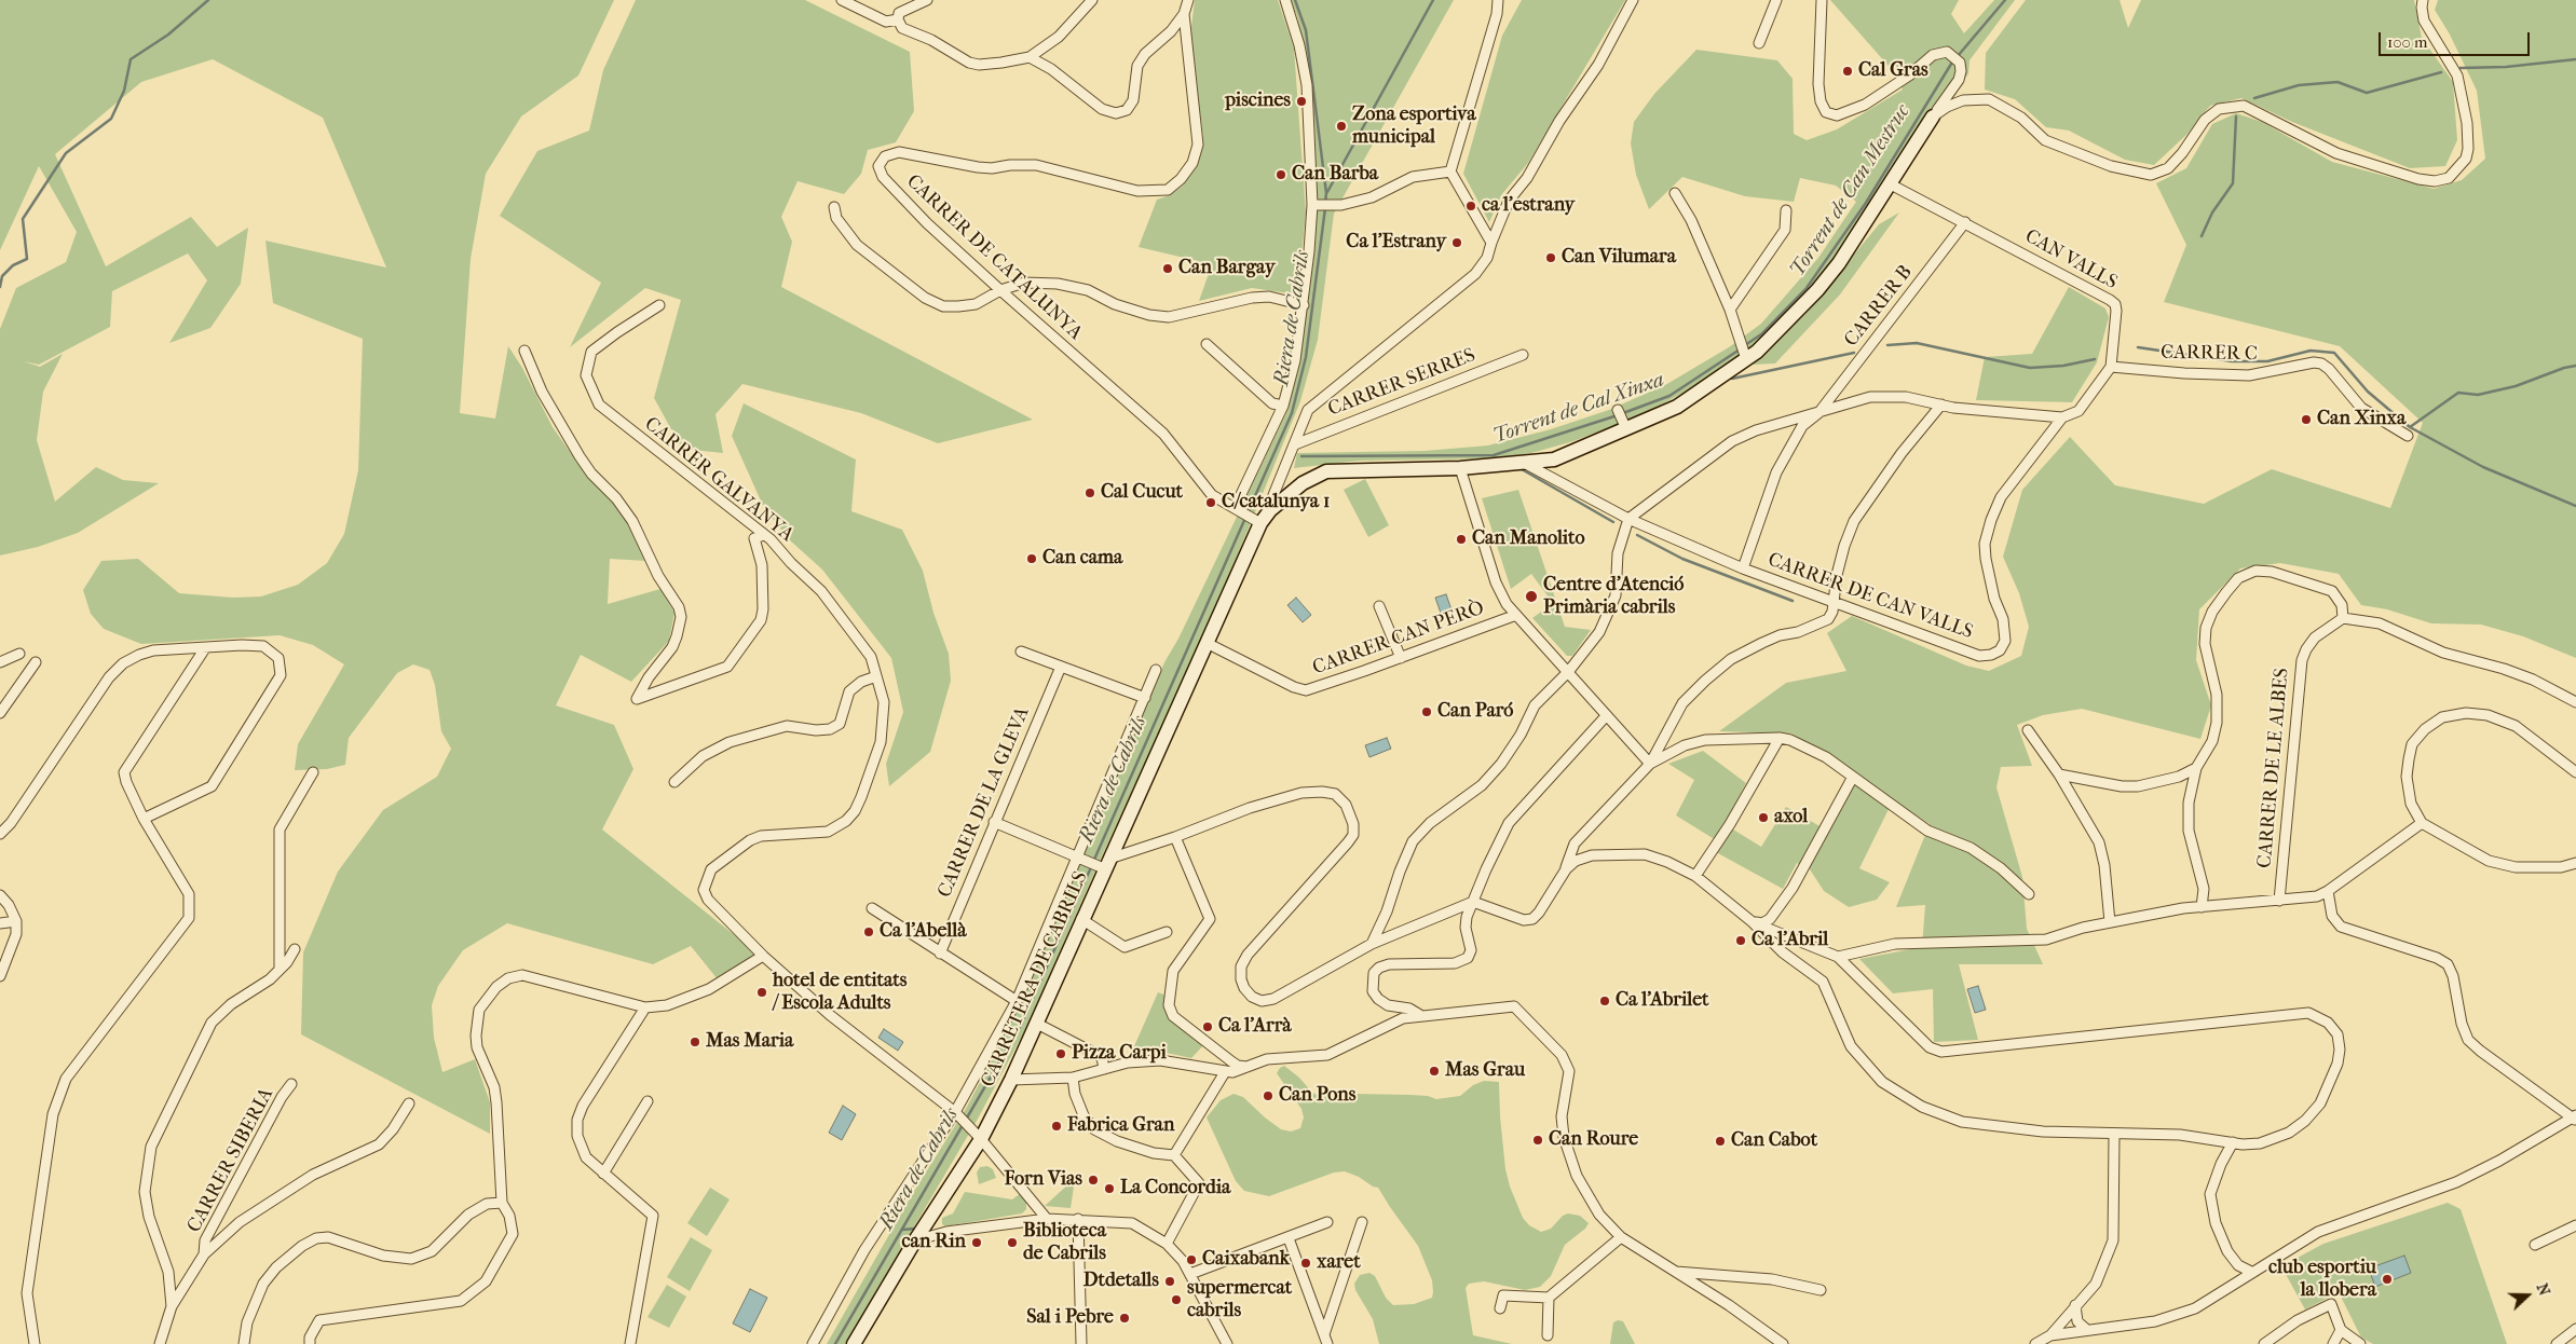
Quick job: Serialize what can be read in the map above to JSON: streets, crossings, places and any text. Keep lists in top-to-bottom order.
{
  "streets": {
    "street": [
      "CARRER DE CATALUNYA",
      "CAN VALLS",
      "CARRER B",
      "CARRER C",
      "CARRER SERRES",
      "CARRER GALVANYA",
      "CARRER DE CAN VALLS",
      "CARRER CAN PERÒ",
      "CARRER DE LE ALBES",
      "CARRER DE LA GLEVA",
      "CARRETERA DE CABRILS",
      "CARRER SIBERIA"
    ]
  },
  "crossings": [
    ["CARRER DE CATALUNYA", "CARRETERA DE CABRILS"],
    ["CAN VALLS", "CARRER B"],
    ["CAN VALLS", "CARRER C"],
    ["CAN VALLS", "CARRETERA DE CABRILS"],
    ["CARRER B", "CARRER DE CAN VALLS"],
    ["CARRER DE CAN VALLS", "CARRETERA DE CABRILS"],
    ["CARRER CAN PERÒ", "CARRETERA DE CABRILS"]
  ],
  "water": ["Torrent de Can Mestruc", "Riera de Cabrils", "Torrent de Cal Xinxa"],
  "places": [
    "Cal Gras",
    "piscines",
    "Zona esportiva municipal",
    "Can Barba",
    "ca l'estrany",
    "Ca l'Estrany",
    "Can Vilumara",
    "Can Bargay",
    "Can Xinxa",
    "Cal Cucut",
    "C/catalunya 1",
    "Can Manolito",
    "Can cama",
    "Centre d'Atenció Primària cabrils",
    "Can Paró",
    "axol",
    "Ca l'Abellà",
    "Ca l'Abril",
    "hotel de entitats / Escola Adults",
    "Ca l'Abrilet",
    "Ca l'Arrà",
    "Mas Maria",
    "Pizza Carpi",
    "Mas Grau",
    "Can Pons",
    "Fabrica Gran",
    "Can Roure",
    "Can Cabot",
    "Forn Vias",
    "La Concordia",
    "can Rin",
    "Biblioteca de Cabrils",
    "Caixabank",
    "xaret",
    "club esportiu la llobera",
    "Dtdetalls",
    "supermercat cabrils",
    "Sal i Pebre"
  ],
  "scale_bar": "100 m",
  "north": "right"
}
